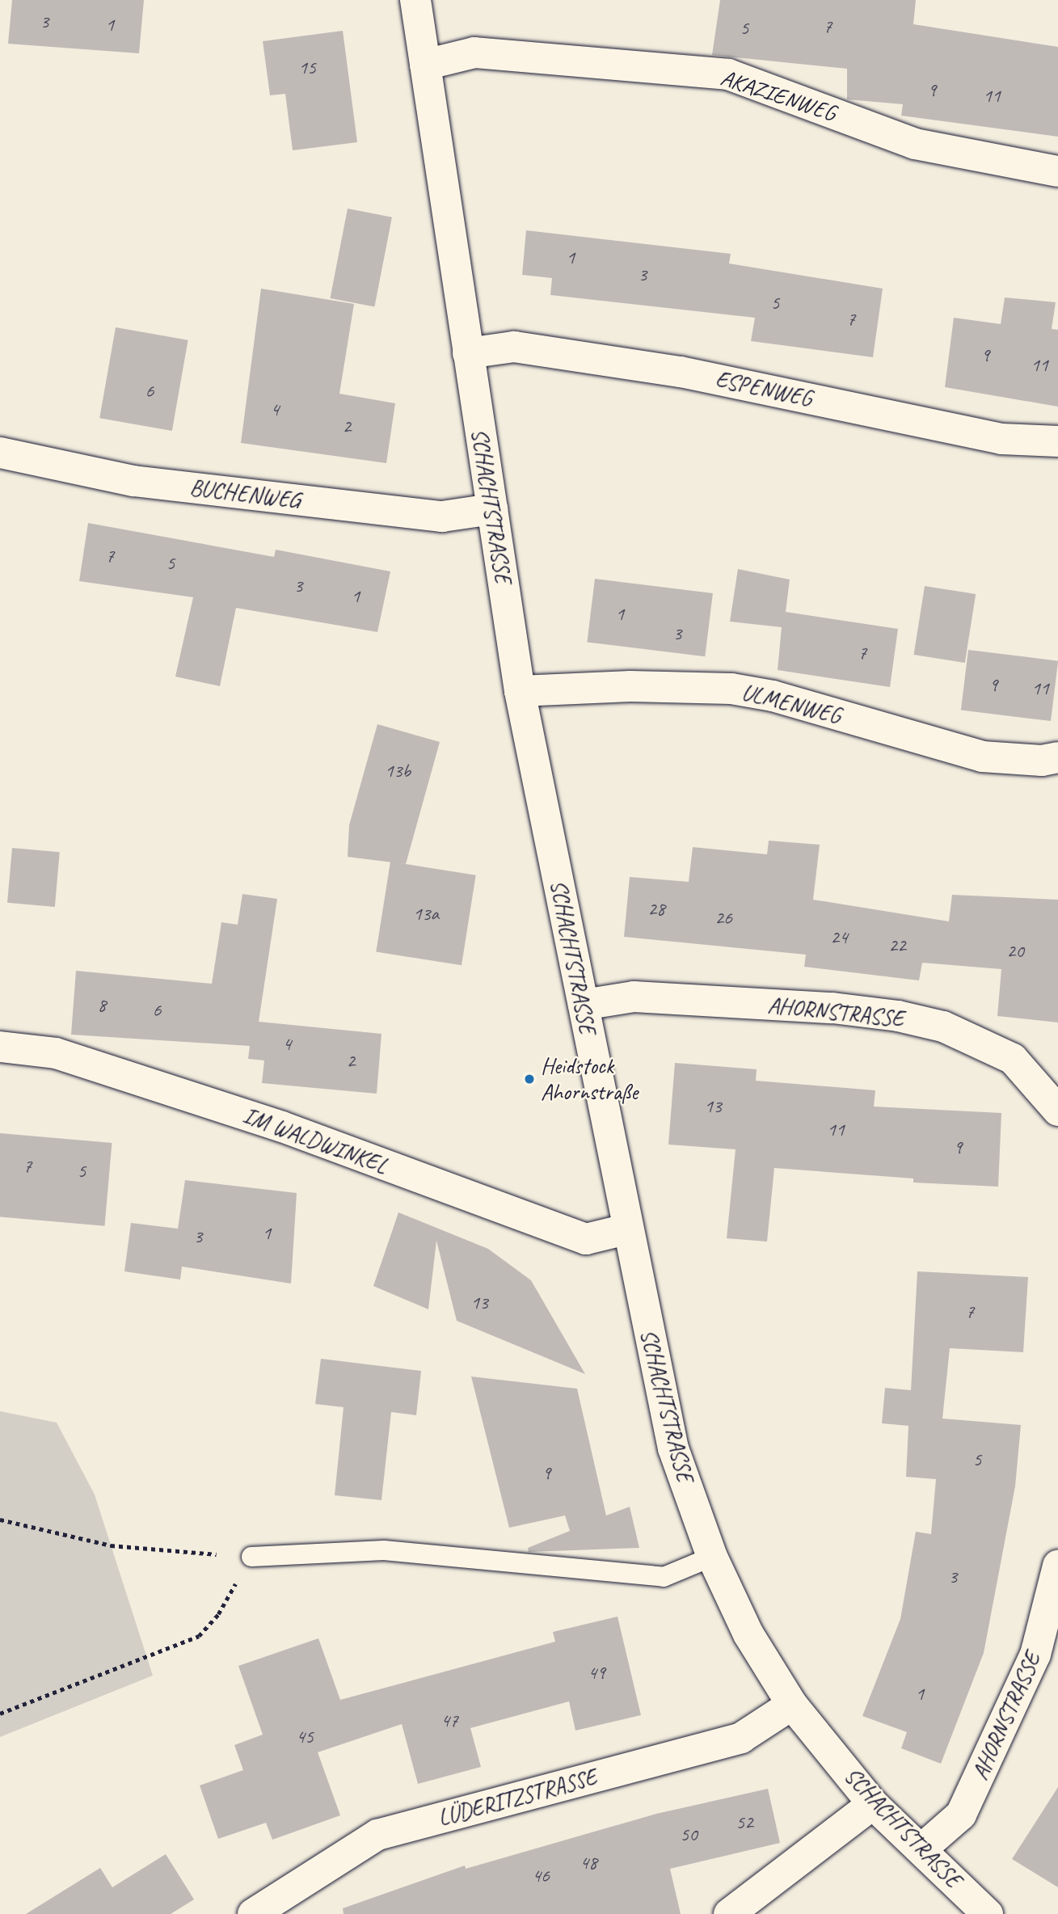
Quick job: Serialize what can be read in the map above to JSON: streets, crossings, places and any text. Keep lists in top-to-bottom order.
{
  "streets": {
    "street": [
      "AKAZIENWEG",
      "ESPENWEG",
      "BUCHENWEG",
      "SCHACHTSTRASSE",
      "ULMENWEG",
      "AHORNSTRASSE",
      "IM WALDWINKEL",
      "LÜDERITZSTRASSE"
    ]
  },
  "crossings": [
    ["AKAZIENWEG", "SCHACHTSTRASSE"],
    ["ESPENWEG", "SCHACHTSTRASSE"],
    ["BUCHENWEG", "SCHACHTSTRASSE"],
    ["SCHACHTSTRASSE", "ULMENWEG"],
    ["SCHACHTSTRASSE", "AHORNSTRASSE"],
    ["SCHACHTSTRASSE", "IM WALDWINKEL"],
    ["SCHACHTSTRASSE", "LÜDERITZSTRASSE"]
  ],
  "places": ["Heidstock Ahornstraße"],
  "house_numbers": [
    "3",
    "1",
    "7",
    "5",
    "15",
    "9",
    "11",
    "1",
    "3",
    "5",
    "7",
    "9",
    "11",
    "6",
    "4",
    "2",
    "7",
    "5",
    "3",
    "1",
    "1",
    "3",
    "7",
    "9",
    "11",
    "13b",
    "28",
    "13a",
    "26",
    "24",
    "22",
    "20",
    "8",
    "6",
    "4",
    "2",
    "13",
    "11",
    "9",
    "7",
    "5",
    "1",
    "3",
    "13",
    "7",
    "5",
    "9",
    "3",
    "49",
    "1",
    "47",
    "45",
    "52",
    "50",
    "48",
    "46"
  ]
}
